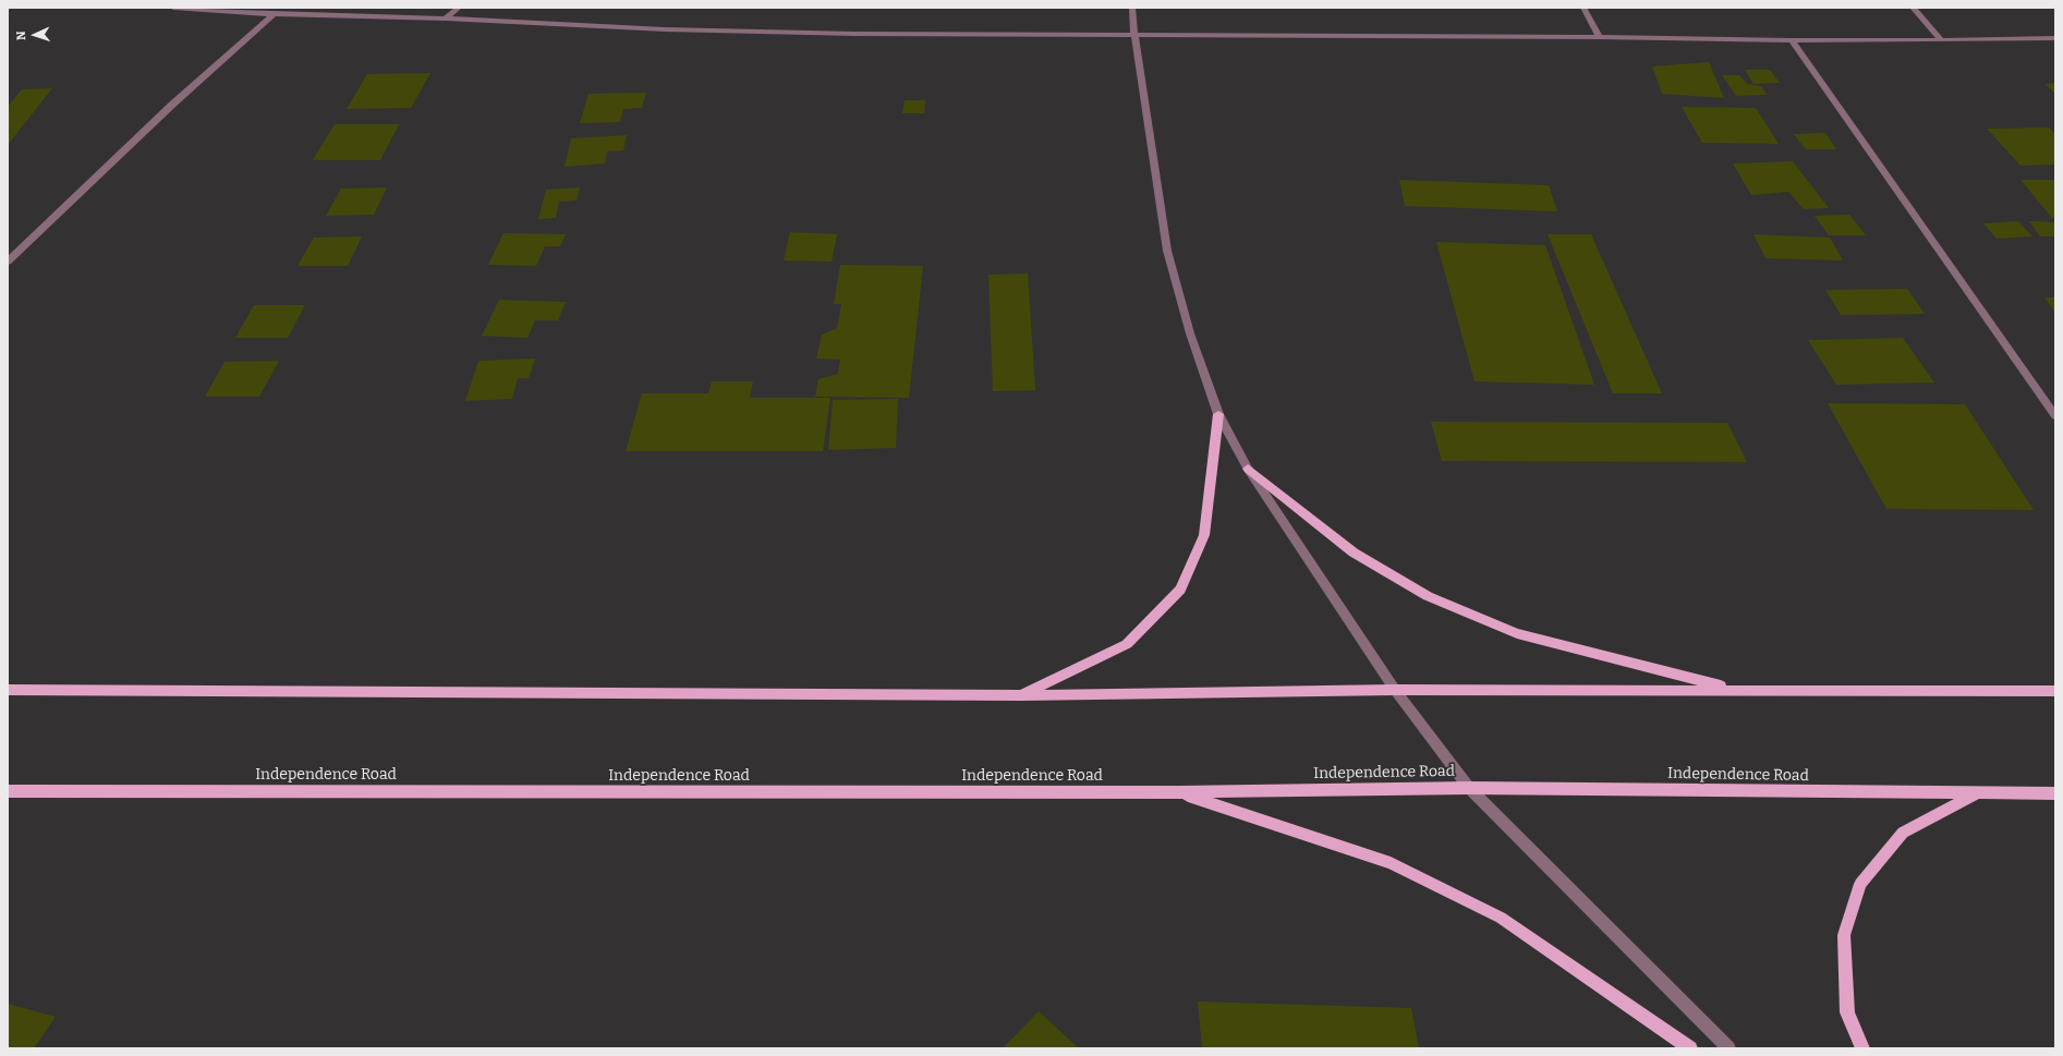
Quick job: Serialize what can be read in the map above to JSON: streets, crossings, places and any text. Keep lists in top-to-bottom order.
{
  "streets": {
    "main road": ["Independence Road"]
  },
  "north": "left"
}
